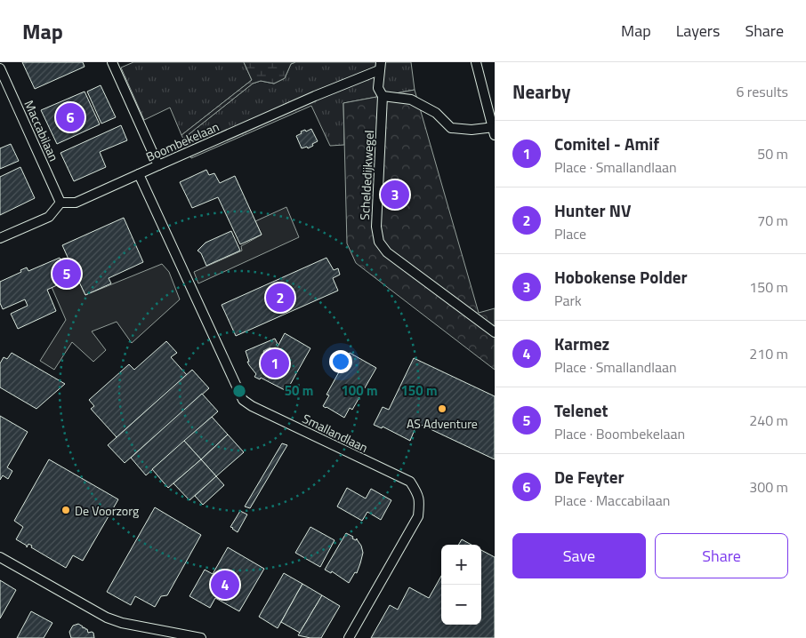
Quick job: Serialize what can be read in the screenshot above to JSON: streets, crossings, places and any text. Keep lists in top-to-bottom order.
{
  "streets": {
    "street": [
      "Maccabilaan",
      "Boombekelaan",
      "Scheldedijkwegel",
      "Smallandlaan"
    ]
  },
  "crossings": [
    ["Maccabilaan", "Boombekelaan"],
    ["Boombekelaan", "Scheldedijkwegel"],
    ["Boombekelaan", "Smallandlaan"]
  ],
  "places": ["AS Adventure", "De Voorzorg"],
  "page": {
    "header": "Map",
    "nav": ["Map", "Layers", "Share"],
    "heading": ["Nearby", "6 results"],
    "pins": [
      "6",
      "3",
      "5",
      "2",
      "1",
      "4"
    ],
    "list": [
      {
        "mark": "1",
        "name": "Comitel - Amif",
        "note": "Place · Smallandlaan",
        "value": "50 m"
      },
      {
        "mark": "2",
        "name": "Hunter NV",
        "note": "Place",
        "value": "70 m"
      },
      {
        "mark": "3",
        "name": "Hobokense Polder",
        "note": "Park",
        "value": "150 m"
      },
      {
        "mark": "4",
        "name": "Karmez",
        "note": "Place · Smallandlaan",
        "value": "210 m"
      },
      {
        "mark": "5",
        "name": "Telenet",
        "note": "Place · Boombekelaan",
        "value": "240 m"
      },
      {
        "mark": "6",
        "name": "De Feyter",
        "note": "Place · Maccabilaan",
        "value": "300 m"
      }
    ],
    "buttons": ["Save", "Share"],
    "map_buttons": ["+", "−"]
  },
  "rings": ["50 m", "100 m", "150 m"]
}
